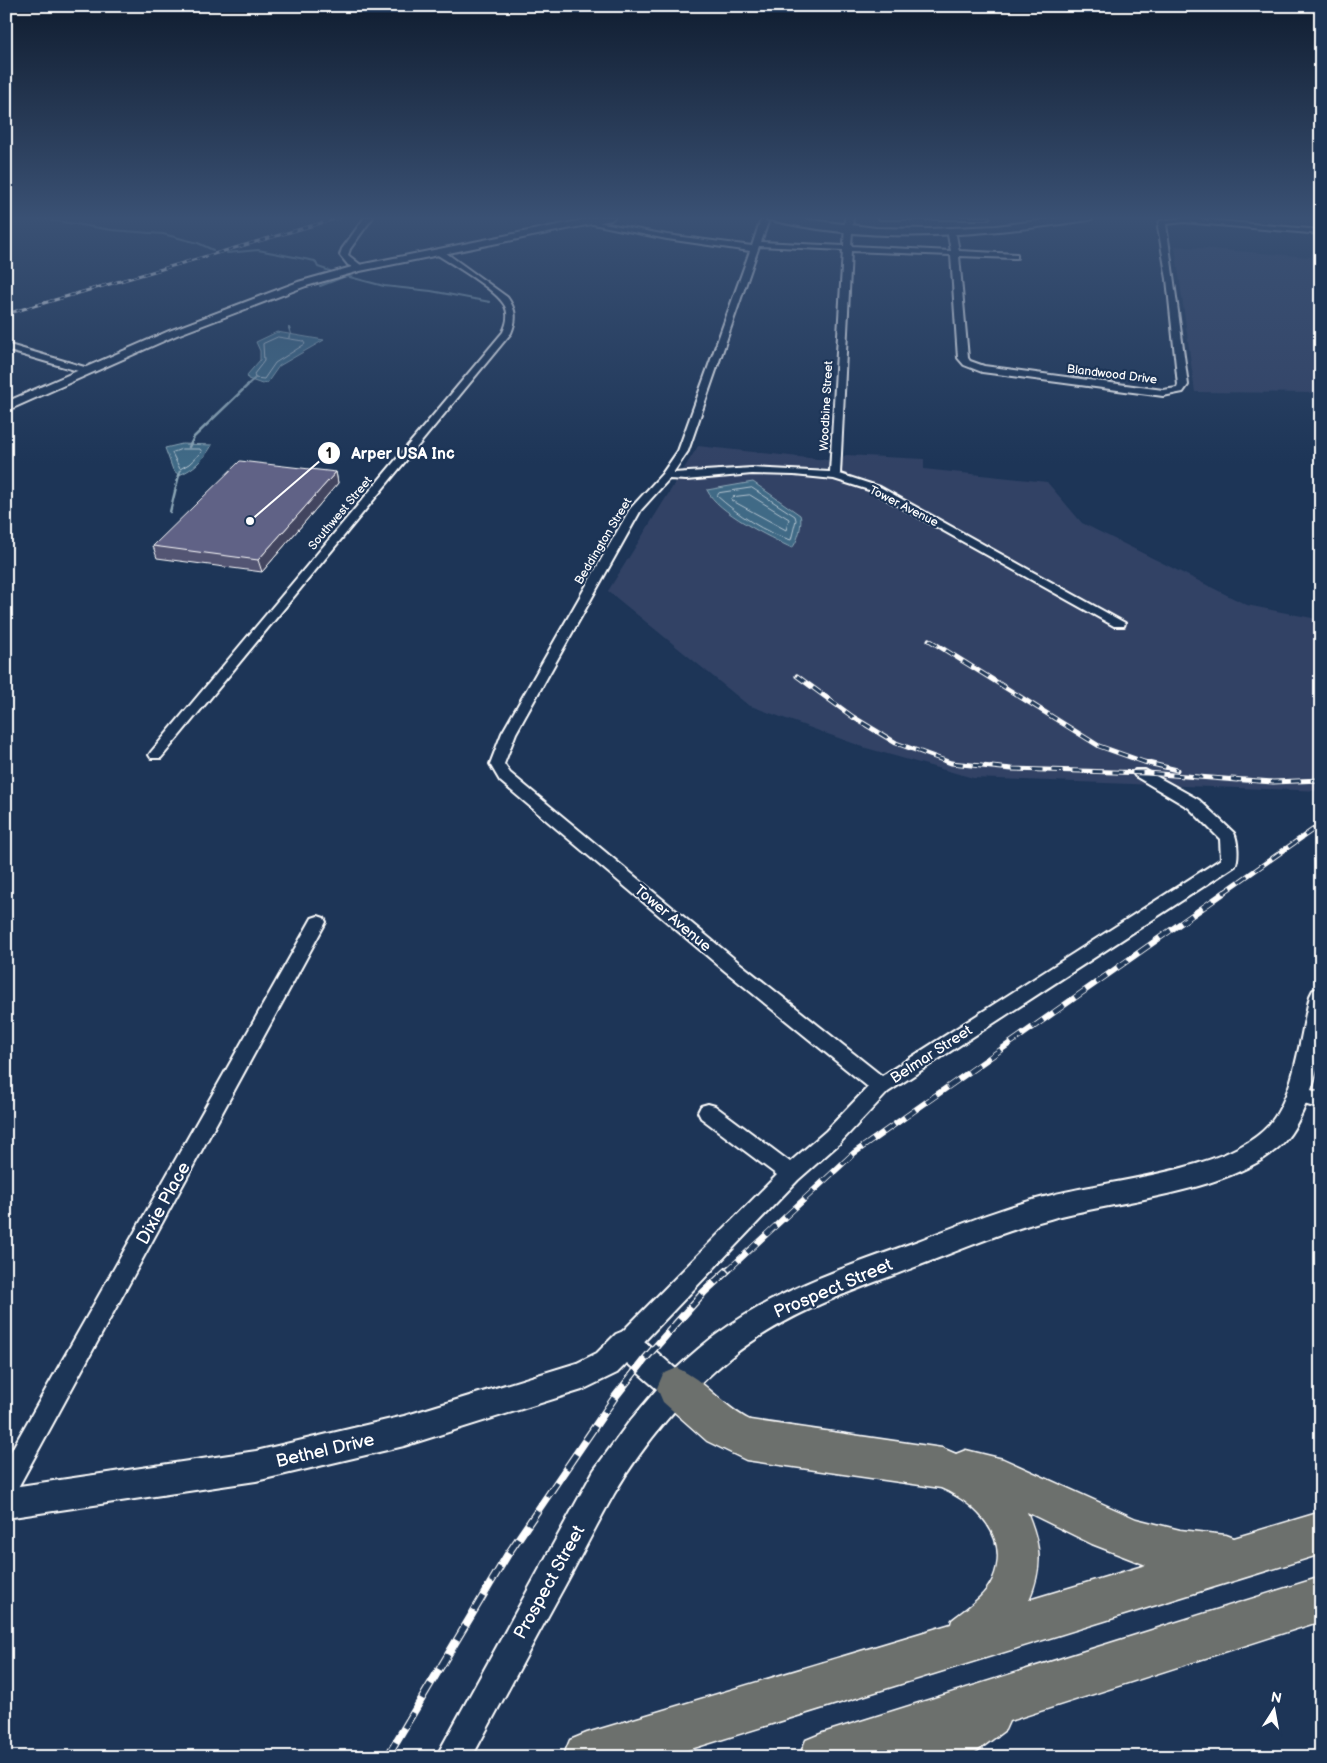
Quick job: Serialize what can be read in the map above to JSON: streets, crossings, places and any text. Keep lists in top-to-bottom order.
{
  "streets": {
    "street": [
      "Blandwood Drive",
      "Woodbine Street",
      "Tower Avenue",
      "Southwest Street",
      "Beddington Street",
      "Belmar Street",
      "Dixie Place",
      "Prospect Street",
      "Bethel Drive"
    ]
  },
  "crossings": [
    ["Woodbine Street", "Tower Avenue"],
    ["Tower Avenue", "Beddington Street"],
    ["Tower Avenue", "Belmar Street"],
    ["Belmar Street", "Bethel Drive"]
  ],
  "places": ["Arper USA Inc"],
  "north": "top"
}
